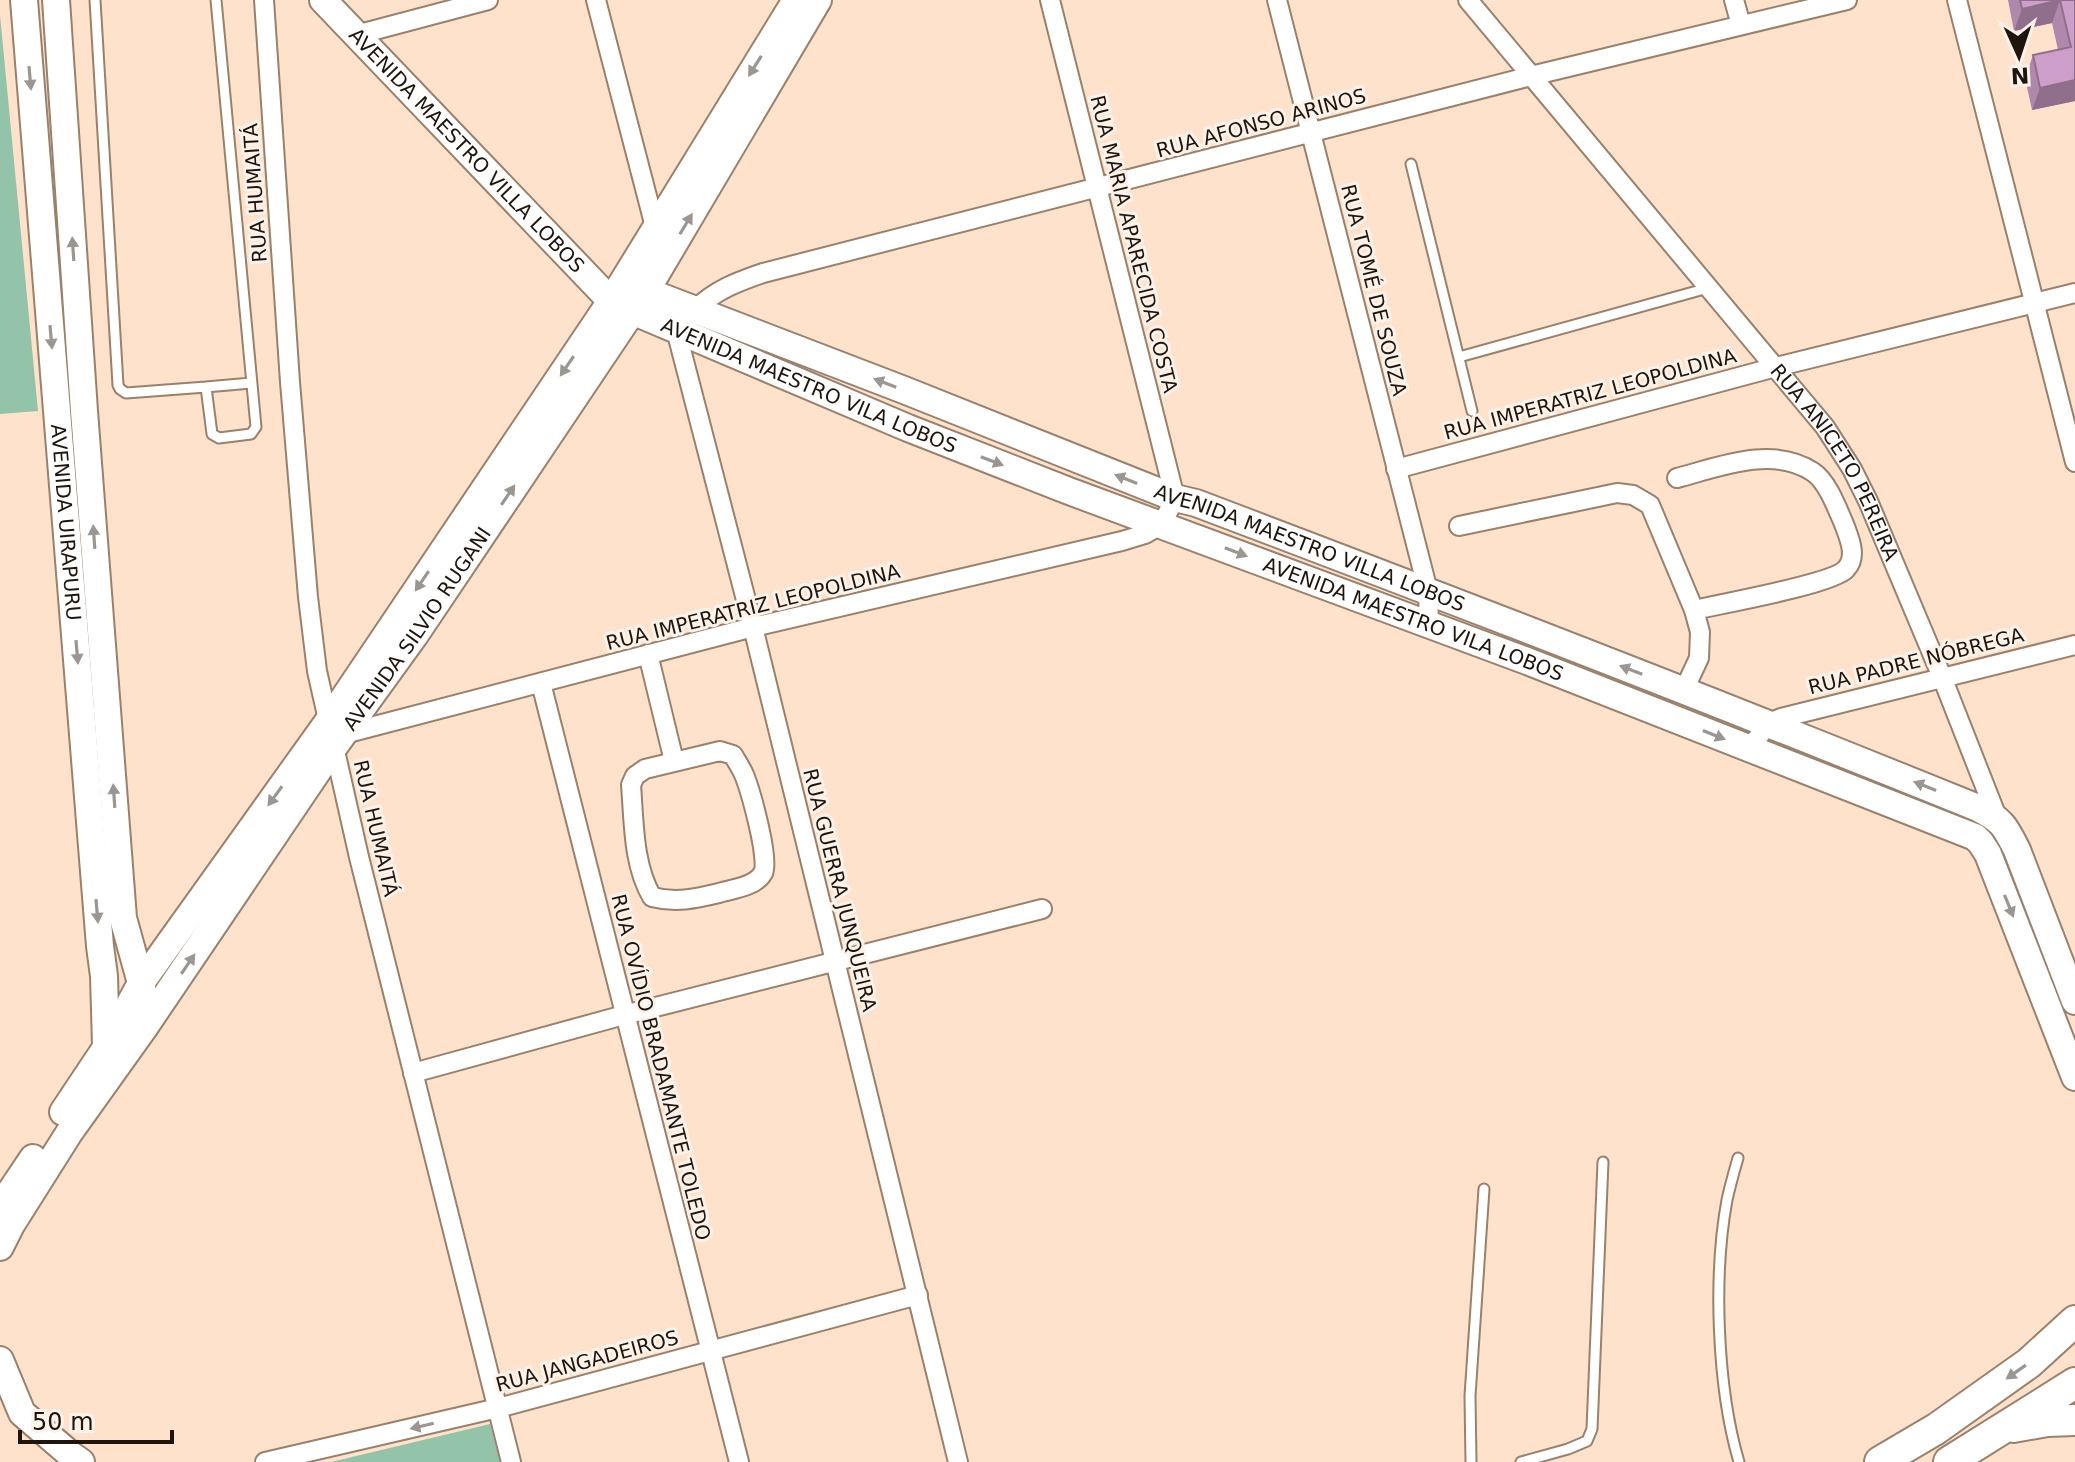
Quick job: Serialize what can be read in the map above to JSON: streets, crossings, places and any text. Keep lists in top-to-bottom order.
{
  "streets": {
    "street": [
      "RUA AFONSO ARINOS",
      "AVENIDA MAESTRO VILLA LOBOS",
      "RUA HUMAITÁ",
      "RUA MARIA APARECIDA COSTA",
      "RUA TOMÉ DE SOUZA",
      "AVENIDA MAESTRO VILA LOBOS",
      "RUA IMPERATRIZ LEOPOLDINA",
      "RUA ANICETO PEREIRA",
      "AVENIDA UIRAPURU",
      "AVENIDA SILVIO RUGANI",
      "RUA PADRE NÓBREGA",
      "RUA GUERRA JUNQUEIRA",
      "RUA OVÍDIO BRADAMANTE TOLEDO",
      "RUA JANGADEIROS"
    ]
  },
  "crossings": [
    ["RUA AFONSO ARINOS", "AVENIDA MAESTRO VILLA LOBOS"],
    ["RUA AFONSO ARINOS", "RUA MARIA APARECIDA COSTA"],
    ["RUA AFONSO ARINOS", "RUA TOMÉ DE SOUZA"],
    ["RUA AFONSO ARINOS", "RUA ANICETO PEREIRA"],
    ["AVENIDA MAESTRO VILLA LOBOS", "RUA MARIA APARECIDA COSTA"],
    ["AVENIDA MAESTRO VILLA LOBOS", "RUA TOMÉ DE SOUZA"],
    ["AVENIDA MAESTRO VILLA LOBOS", "AVENIDA MAESTRO VILA LOBOS"],
    ["AVENIDA MAESTRO VILLA LOBOS", "RUA ANICETO PEREIRA"],
    ["AVENIDA MAESTRO VILLA LOBOS", "AVENIDA SILVIO RUGANI"],
    ["AVENIDA MAESTRO VILLA LOBOS", "RUA PADRE NÓBREGA"],
    ["RUA HUMAITÁ", "RUA IMPERATRIZ LEOPOLDINA"],
    ["RUA HUMAITÁ", "AVENIDA SILVIO RUGANI"],
    ["RUA HUMAITÁ", "RUA JANGADEIROS"],
    ["RUA TOMÉ DE SOUZA", "AVENIDA MAESTRO VILA LOBOS"],
    ["RUA TOMÉ DE SOUZA", "RUA IMPERATRIZ LEOPOLDINA"],
    ["AVENIDA MAESTRO VILA LOBOS", "RUA IMPERATRIZ LEOPOLDINA"],
    ["AVENIDA MAESTRO VILA LOBOS", "AVENIDA SILVIO RUGANI"],
    ["AVENIDA MAESTRO VILA LOBOS", "RUA GUERRA JUNQUEIRA"],
    ["RUA IMPERATRIZ LEOPOLDINA", "RUA ANICETO PEREIRA"],
    ["RUA IMPERATRIZ LEOPOLDINA", "AVENIDA SILVIO RUGANI"],
    ["RUA IMPERATRIZ LEOPOLDINA", "RUA GUERRA JUNQUEIRA"],
    ["RUA IMPERATRIZ LEOPOLDINA", "RUA OVÍDIO BRADAMANTE TOLEDO"],
    ["RUA ANICETO PEREIRA", "RUA PADRE NÓBREGA"],
    ["AVENIDA UIRAPURU", "AVENIDA SILVIO RUGANI"],
    ["RUA GUERRA JUNQUEIRA", "RUA JANGADEIROS"],
    ["RUA OVÍDIO BRADAMANTE TOLEDO", "RUA JANGADEIROS"]
  ],
  "one_way": ["AVENIDA MAESTRO VILLA LOBOS", "AVENIDA MAESTRO VILA LOBOS", "RUA JANGADEIROS"],
  "scale_bar": "50 m",
  "north": "bottom"
}
